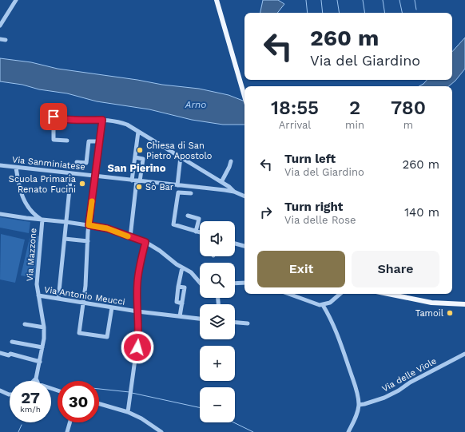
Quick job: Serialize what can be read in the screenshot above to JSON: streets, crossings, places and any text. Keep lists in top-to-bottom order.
{
  "streets": {
    "street": [
      "Via Sanminiatese",
      "Via Mazzone",
      "Via Antonio Meucci",
      "Via delle Viole"
    ]
  },
  "crossings": [
    ["Via Mazzone", "Via Antonio Meucci"]
  ],
  "districts": ["San Pierino"],
  "water": ["Arno"],
  "places": [
    "Chiesa di San Pietro Apostolo",
    "Scuola Primaria Renato Fucini",
    "Sò Bar",
    "Tamoil"
  ],
  "page": {
    "turn": ["260 m", "Via del Giardino"],
    "eta": [
      "18:55",
      "Arrival",
      "2",
      "min",
      "780",
      "m"
    ],
    "list": [
      {
        "name": "Turn left",
        "note": "Via del Giardino",
        "value": "260 m"
      },
      {
        "name": "Turn right",
        "note": "Via delle Rose",
        "value": "140 m"
      }
    ],
    "map_buttons": ["+", "−"],
    "buttons": ["Exit", "Share"],
    "speed": "27 km/h",
    "limit": "30"
  }
}
